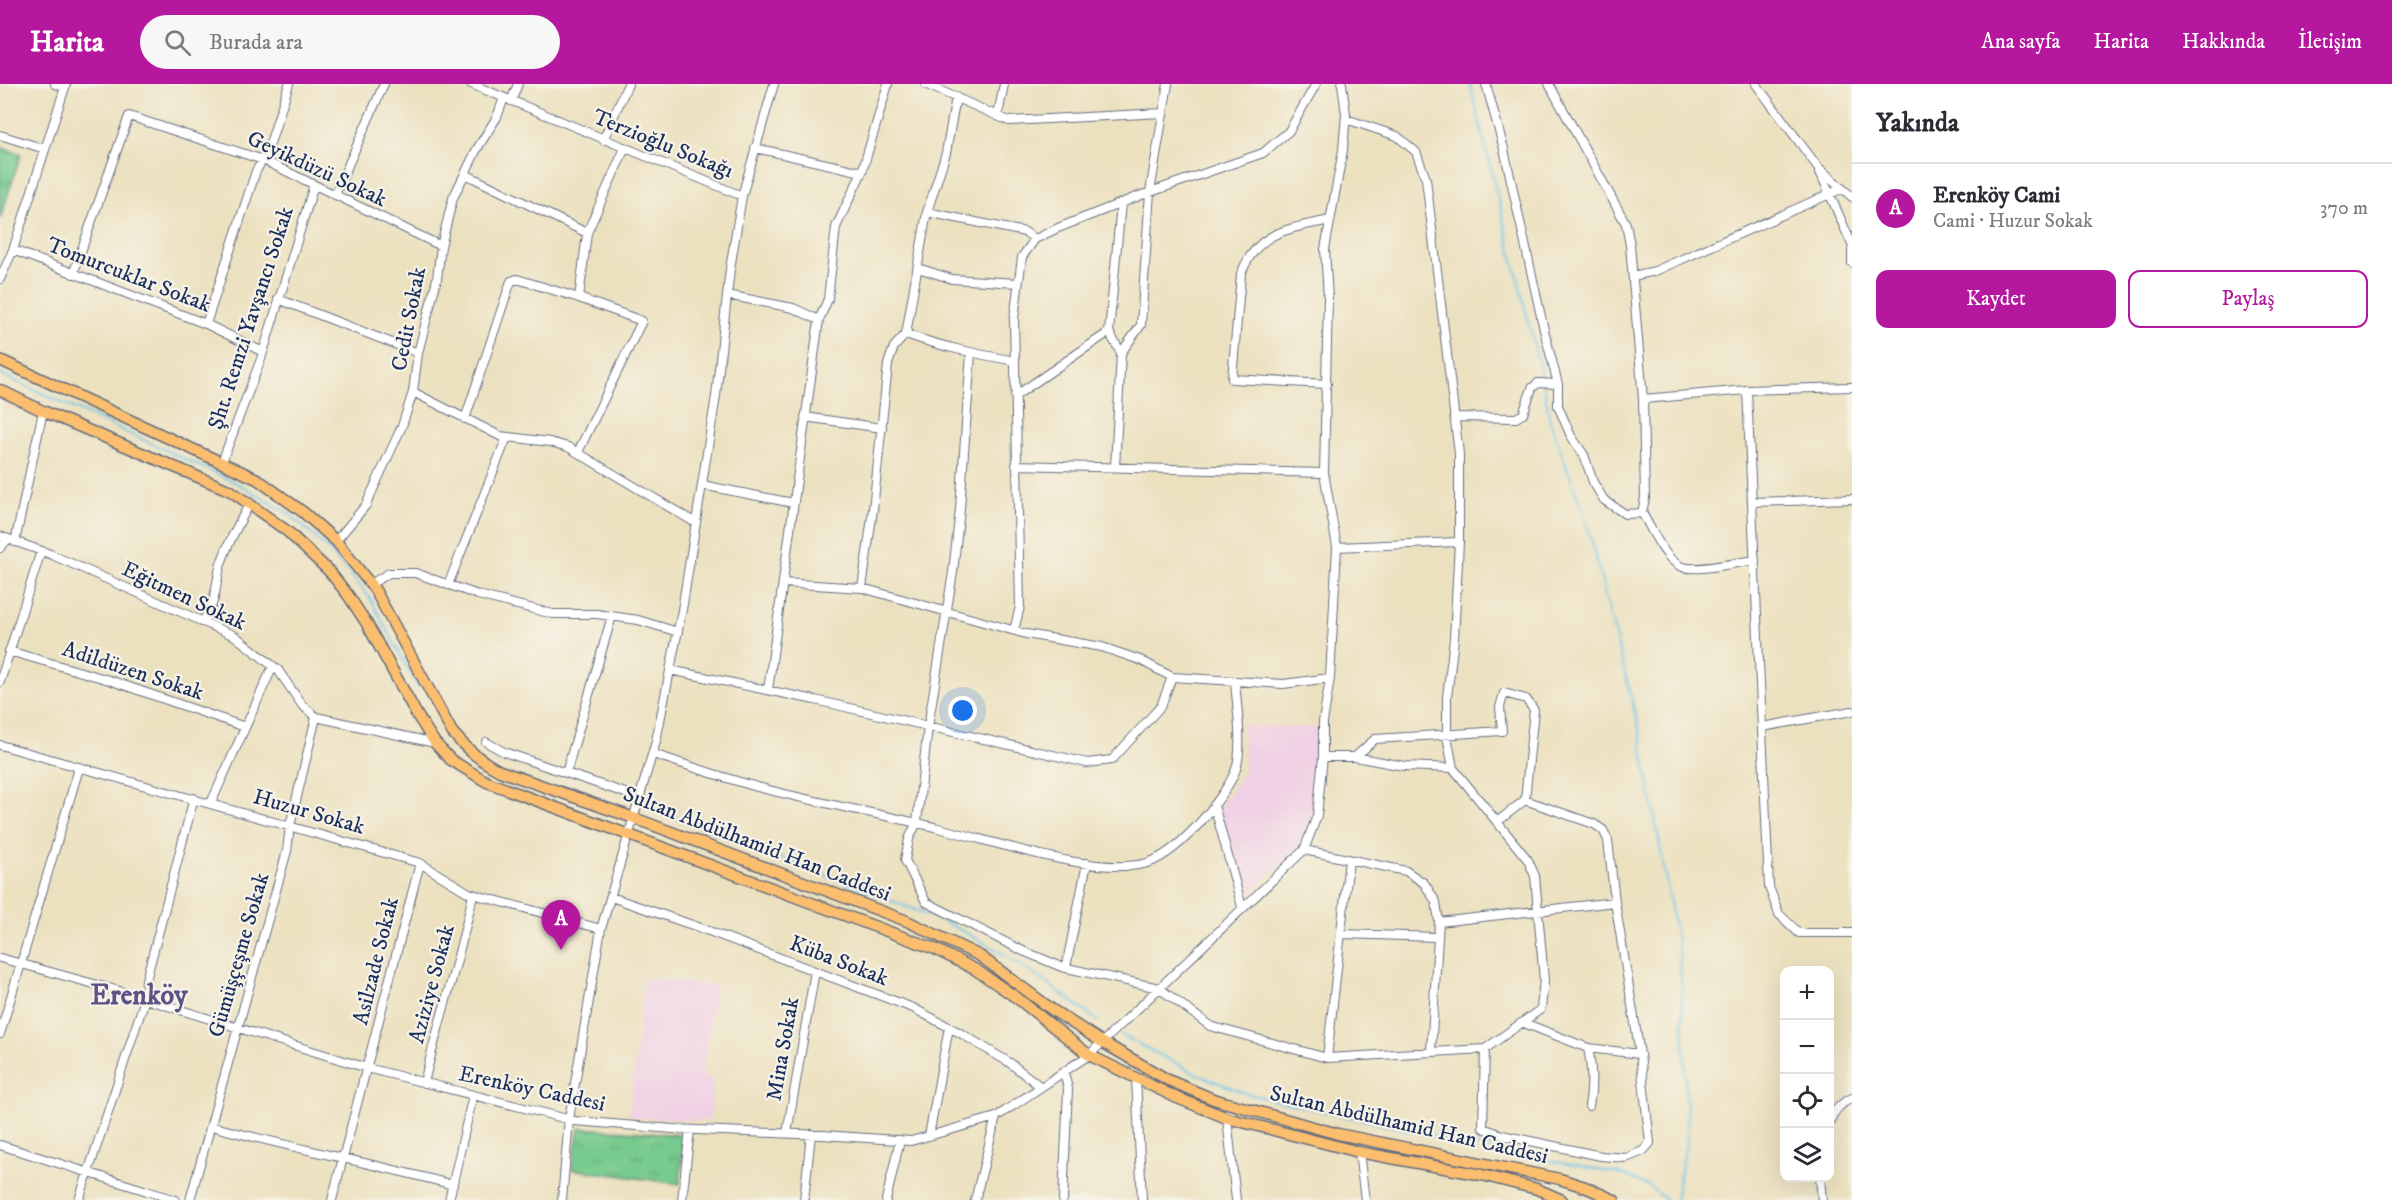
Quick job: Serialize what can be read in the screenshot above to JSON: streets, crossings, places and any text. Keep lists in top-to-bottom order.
{
  "streets": {
    "main road": ["Sultan Abdülhamid Han Caddesi"],
    "street": [
      "Terzioğlu Sokağı",
      "Geyikdüzü Sokak",
      "Tomurcuklar Sokak",
      "Şht. Remzi Yavşancı Sokak",
      "Cedit Sokak",
      "Eğitmen Sokak",
      "Adildüzen Sokak",
      "Huzur Sokak",
      "Gümüşçeşme Sokak",
      "Asilzade Sokak",
      "Küba Sokak",
      "Aziziye Sokak",
      "Mina Sokak",
      "Erenköy Caddesi"
    ]
  },
  "crossings": [
    ["Terzioğlu Sokağı", "Cedit Sokak"],
    ["Geyikdüzü Sokak", "Tomurcuklar Sokak"],
    ["Geyikdüzü Sokak", "Şht. Remzi Yavşancı Sokak"],
    ["Geyikdüzü Sokak", "Cedit Sokak"],
    ["Tomurcuklar Sokak", "Şht. Remzi Yavşancı Sokak"],
    ["Şht. Remzi Yavşancı Sokak", "Sultan Abdülhamid Han Caddesi"],
    ["Cedit Sokak", "Sultan Abdülhamid Han Caddesi"],
    ["Eğitmen Sokak", "Gümüşçeşme Sokak"],
    ["Huzur Sokak", "Gümüşçeşme Sokak"],
    ["Huzur Sokak", "Asilzade Sokak"],
    ["Huzur Sokak", "Aziziye Sokak"],
    ["Sultan Abdülhamid Han Caddesi", "Erenköy Caddesi"],
    ["Gümüşçeşme Sokak", "Erenköy Caddesi"],
    ["Asilzade Sokak", "Erenköy Caddesi"],
    ["Küba Sokak", "Mina Sokak"],
    ["Küba Sokak", "Erenköy Caddesi"],
    ["Aziziye Sokak", "Erenköy Caddesi"],
    ["Mina Sokak", "Erenköy Caddesi"]
  ],
  "districts": ["Erenköy"],
  "page": {
    "header": "Harita",
    "search": "Burada ara",
    "nav": [
      "Ana sayfa",
      "Harita",
      "Hakkında",
      "İletişim"
    ],
    "heading": "Yakında",
    "list": [
      {
        "mark": "A",
        "name": "Erenköy Cami",
        "note": "Cami · Huzur Sokak",
        "value": "370 m"
      }
    ],
    "buttons": ["Kaydet", "Paylaş"],
    "pins": "A",
    "map_buttons": ["+", "−"]
  }
}
